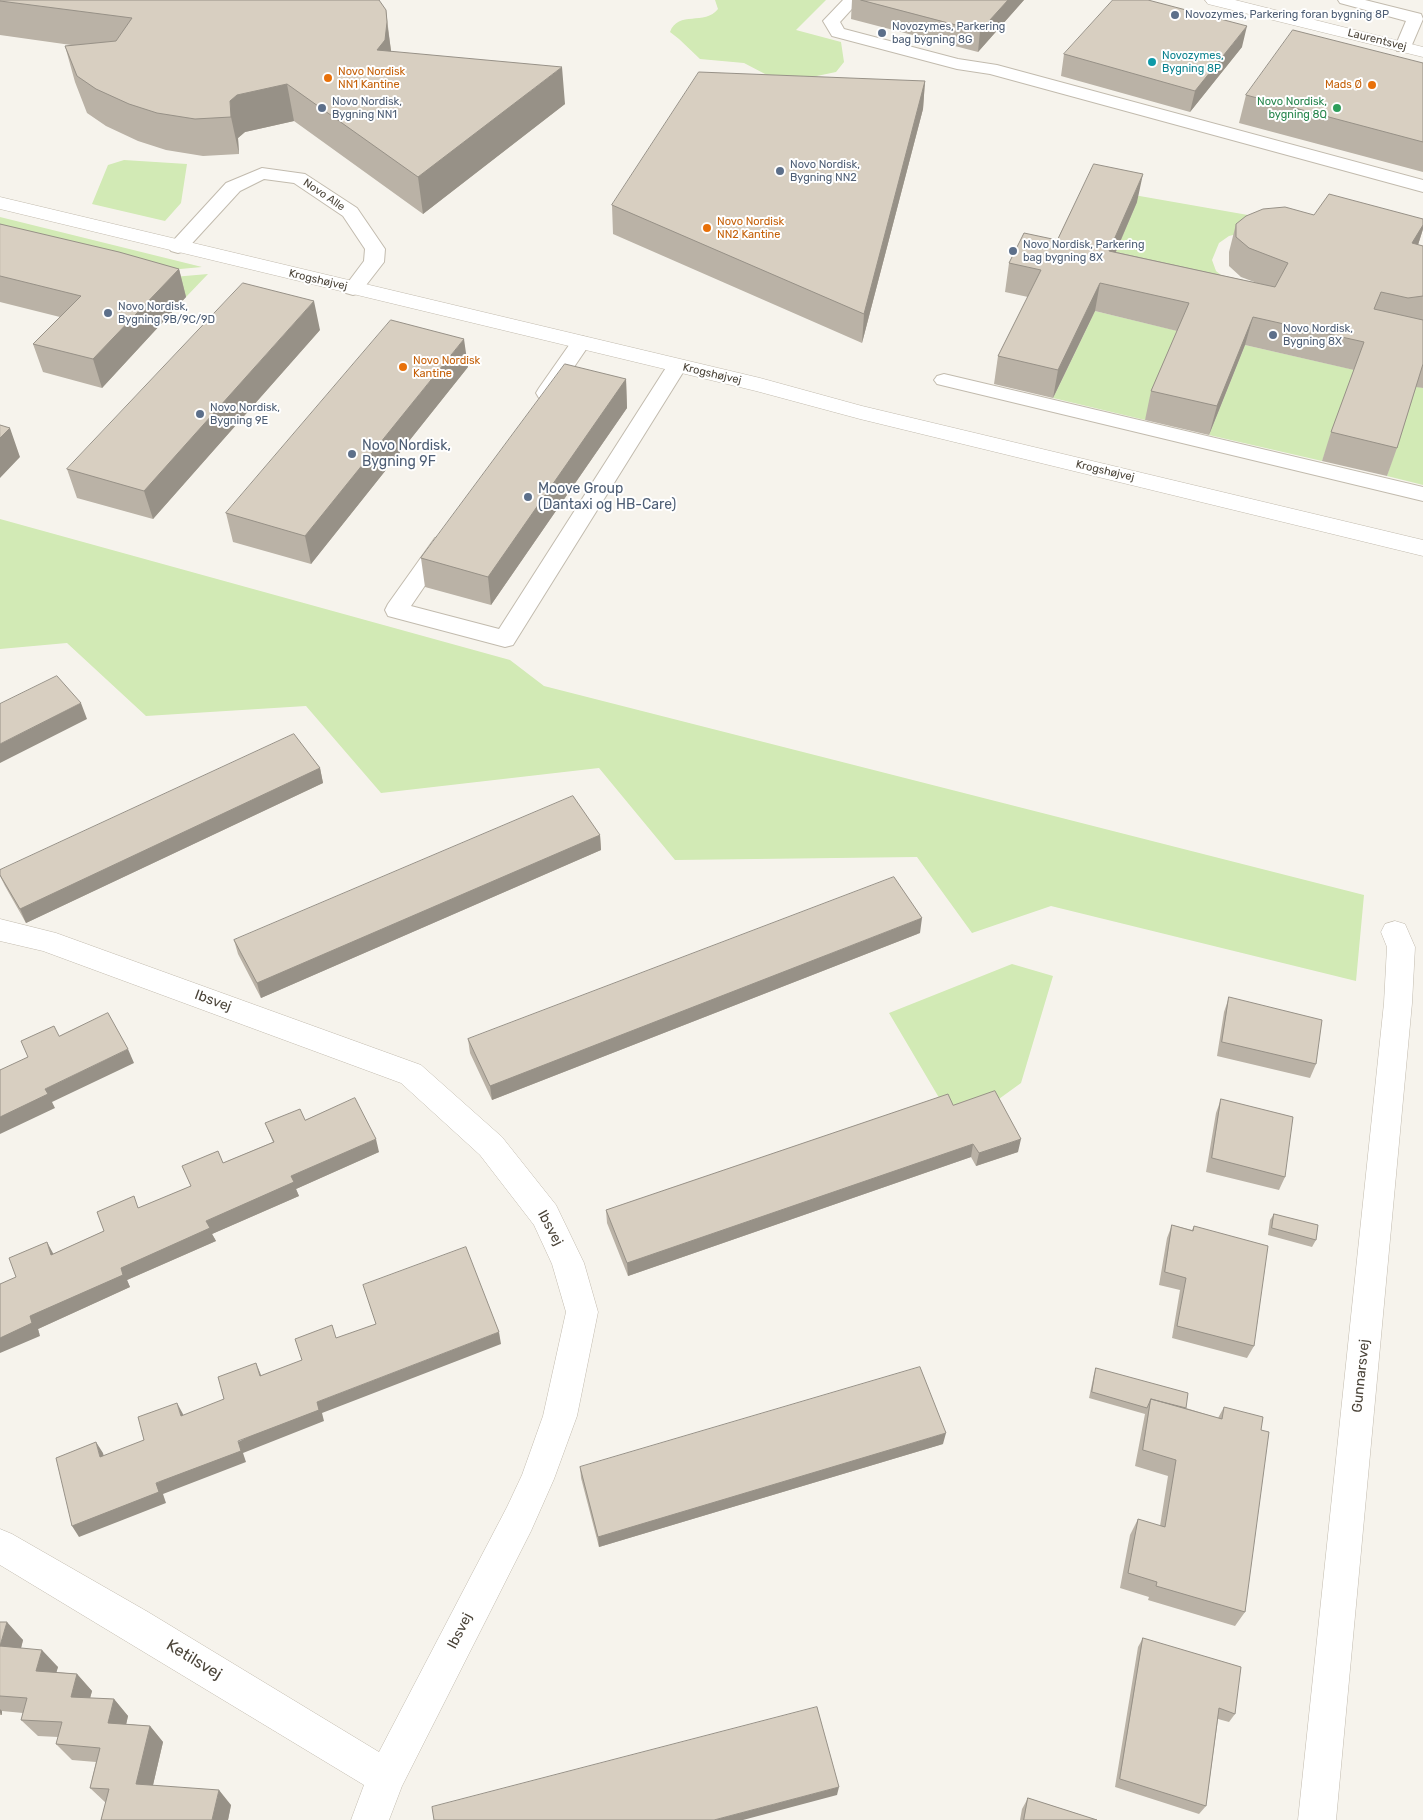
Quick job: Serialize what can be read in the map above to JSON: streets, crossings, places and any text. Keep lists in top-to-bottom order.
{
  "streets": {
    "street": [
      "Laurentsvej",
      "Krogshøjvej",
      "Ibsvej",
      "Gunnarsvej",
      "Ketilsvej"
    ],
    "lane": ["Novo Alle"]
  },
  "crossings": [
    ["Novo Alle", "Krogshøjvej"],
    ["Ibsvej", "Ketilsvej"]
  ],
  "places": [
    "Novozymes, Parkering foran bygning 8P",
    "Novozymes, Parkering bag bygning 8G",
    "Novozymes, Bygning 8P",
    "Novo Nordisk NN1 Kantine",
    "Mads Ø",
    "Novo Nordisk, Bygning NN1",
    "Novo Nordisk, bygning 8Q",
    "Novo Nordisk, Bygning NN2",
    "Novo Nordisk NN2 Kantine",
    "Novo Nordisk, Parkering bag bygning 8X",
    "Novo Nordisk, Bygning 9B/9C/9D",
    "Novo Nordisk, Bygning 8X",
    "Novo Nordisk Kantine",
    "Novo Nordisk, Bygning 9E",
    "Novo Nordisk, Bygning 9F",
    "Moove Group (Dantaxi og HB-Care)"
  ]
}
